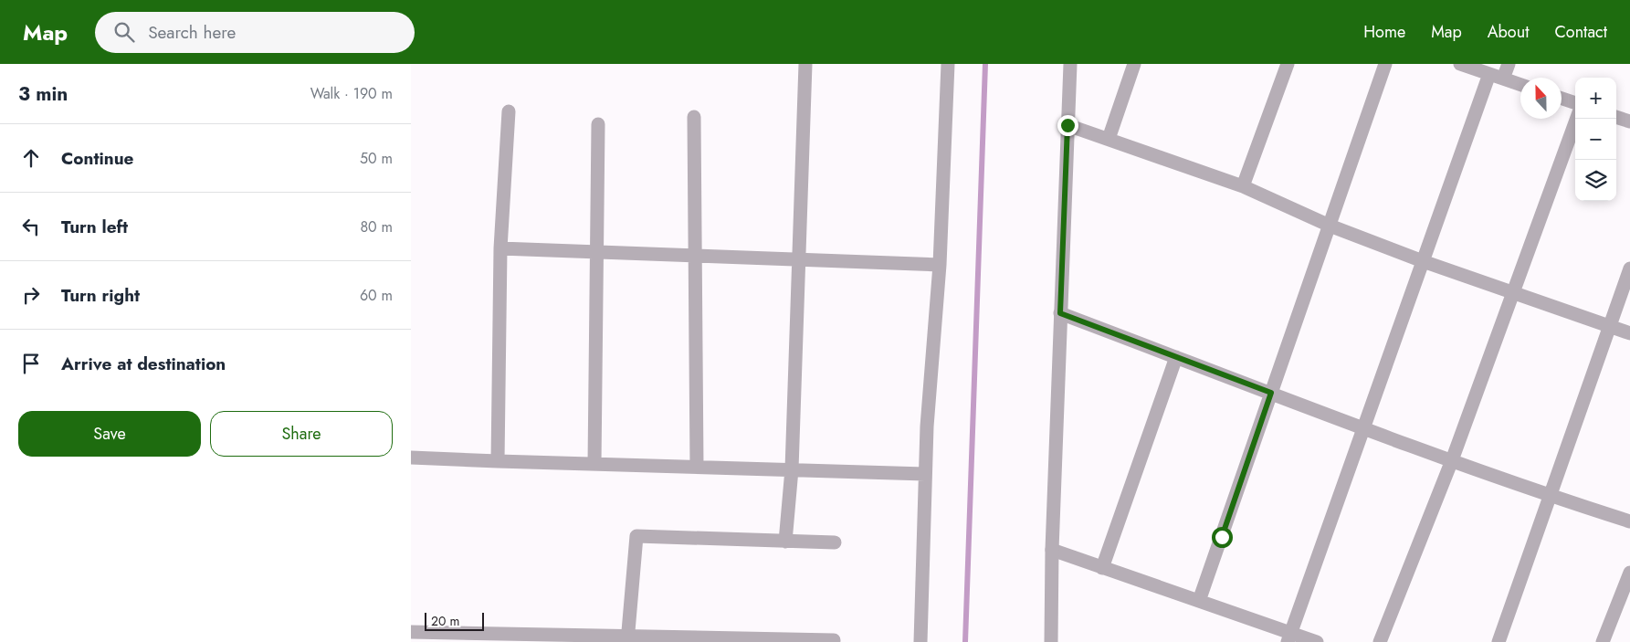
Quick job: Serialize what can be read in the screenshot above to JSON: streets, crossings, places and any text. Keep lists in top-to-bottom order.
{
  "scale_bar": "20 m",
  "north": "top",
  "page": {
    "header": "Map",
    "search": "Search here",
    "nav": [
      "Home",
      "Map",
      "About",
      "Contact"
    ],
    "heading": ["3 min", "Walk · 190 m"],
    "map_buttons": ["+", "−"],
    "list": [
      ["Continue", "50 m"],
      ["Turn left", "80 m"],
      ["Turn right", "60 m"],
      "Arrive at destination"
    ],
    "buttons": ["Save", "Share"],
    "scale": "20 m"
  }
}
